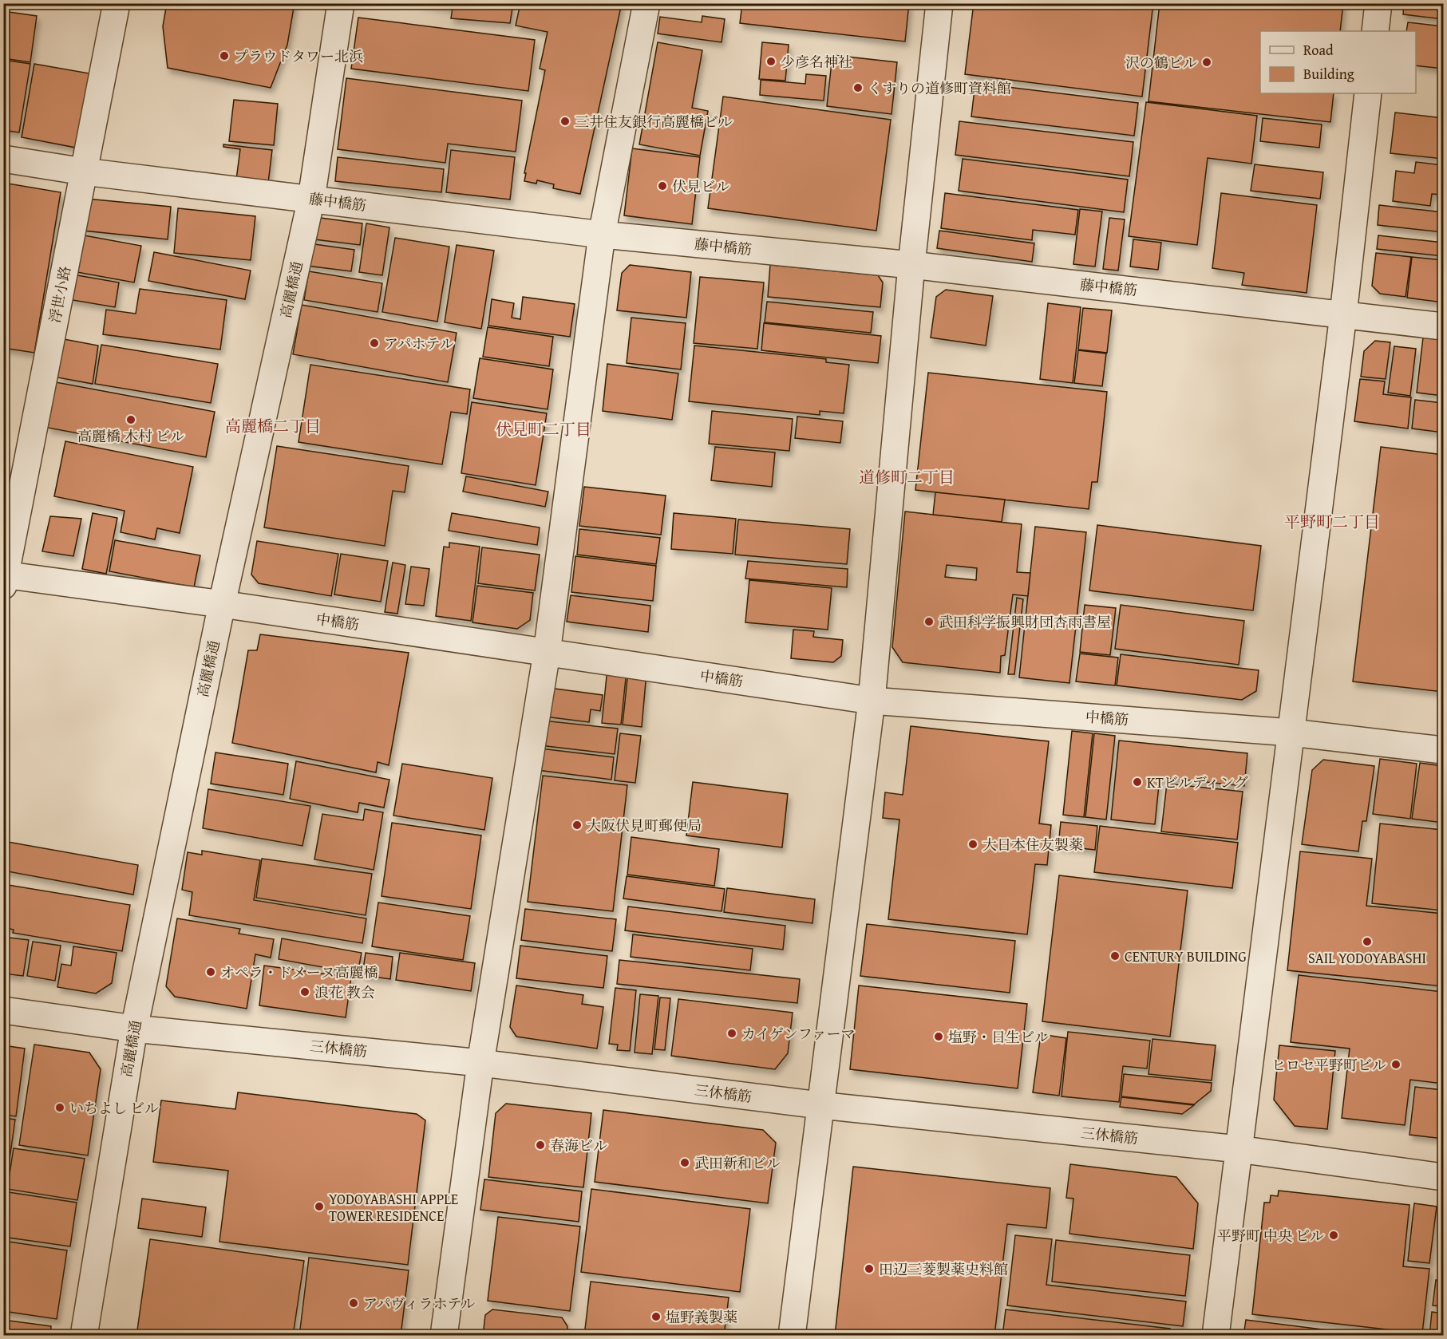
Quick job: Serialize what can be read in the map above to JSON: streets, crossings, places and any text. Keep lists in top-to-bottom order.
{
  "streets": {
    "street": [
      "藤中橋筋",
      "高麗橋通",
      "浮世小路",
      "中橋筋",
      "三休橋筋"
    ]
  },
  "crossings": [
    ["藤中橋筋", "高麗橋通"],
    ["藤中橋筋", "浮世小路"],
    ["高麗橋通", "中橋筋"],
    ["高麗橋通", "三休橋筋"],
    ["浮世小路", "中橋筋"]
  ],
  "districts": [
    "高麗橋二丁目",
    "伏見町二丁目",
    "道修町二丁目",
    "平野町二丁目"
  ],
  "places": [
    "プラウドタワー北浜",
    "少彦名神社",
    "沢の鶴ビル",
    "くすりの道修町資料館",
    "三井住友銀行高麗橋ビル",
    "伏見ビル",
    "アパホテル",
    "高麗橋 木村 ビル",
    "武田科学振興財団杏雨書屋",
    "KTビルディング",
    "大阪伏見町郵便局",
    "大日本住友製薬",
    "SAIL YODOYABASHI",
    "CENTURY BUILDING",
    "オペラ・ドメーヌ高麗橋",
    "浪花 教会",
    "カイゲンファーマ",
    "塩野・日生ビル",
    "ヒロセ平野町ビル",
    "いちよし ビル",
    "春海ビル",
    "武田新和ビル",
    "YODOYABASHI APPLE TOWER RESIDENCE",
    "平野町 中央 ビル",
    "田辺三菱製薬史料館",
    "アパヴィラホテル",
    "塩野義製薬"
  ],
  "legend": ["Road", "Building"]
}
